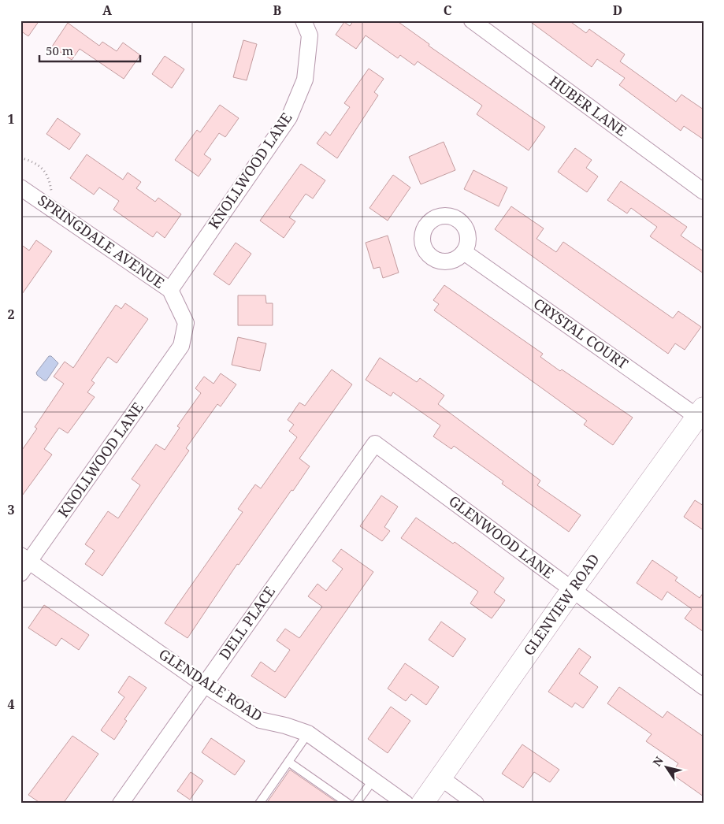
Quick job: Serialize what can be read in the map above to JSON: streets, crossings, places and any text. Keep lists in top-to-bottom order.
{
  "streets": {
    "main road": ["GLENVIEW ROAD"],
    "street": [
      "HUBER LANE",
      "KNOLLWOOD LANE",
      "SPRINGDALE AVENUE",
      "CRYSTAL COURT",
      "GLENWOOD LANE",
      "DELL PLACE",
      "GLENDALE ROAD"
    ]
  },
  "crossings": [
    ["KNOLLWOOD LANE", "SPRINGDALE AVENUE"],
    ["KNOLLWOOD LANE", "GLENDALE ROAD"],
    ["CRYSTAL COURT", "GLENVIEW ROAD"],
    ["GLENWOOD LANE", "GLENVIEW ROAD"],
    ["GLENWOOD LANE", "DELL PLACE"],
    ["DELL PLACE", "GLENDALE ROAD"]
  ],
  "scale_bar": "50 m",
  "north": "top left",
  "grid": {
    "columns": [
      "A",
      "B",
      "C",
      "D"
    ],
    "rows": [
      "1",
      "2",
      "3",
      "4"
    ]
  }
}
